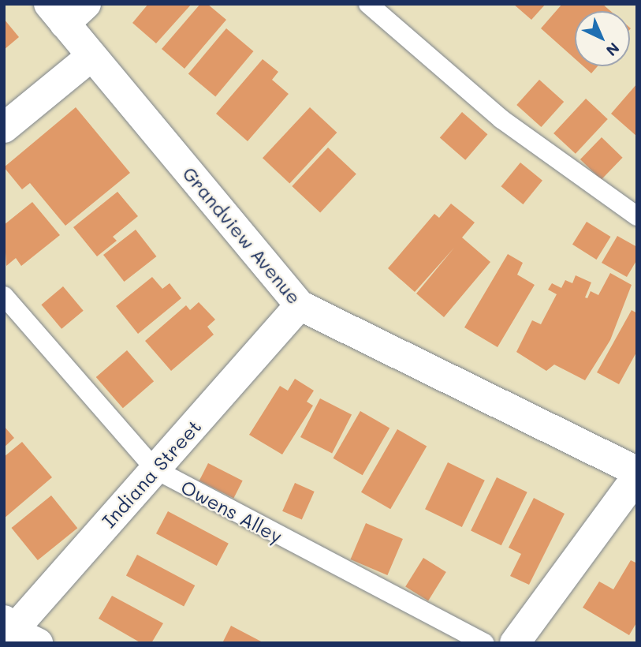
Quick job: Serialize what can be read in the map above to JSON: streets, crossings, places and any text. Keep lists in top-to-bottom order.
{
  "streets": {
    "street": ["Grandview Avenue", "Indiana Street"],
    "lane": ["Owens Alley"]
  },
  "crossings": [
    ["Grandview Avenue", "Indiana Street"],
    ["Indiana Street", "Owens Alley"]
  ],
  "north": "bottom right"
}
